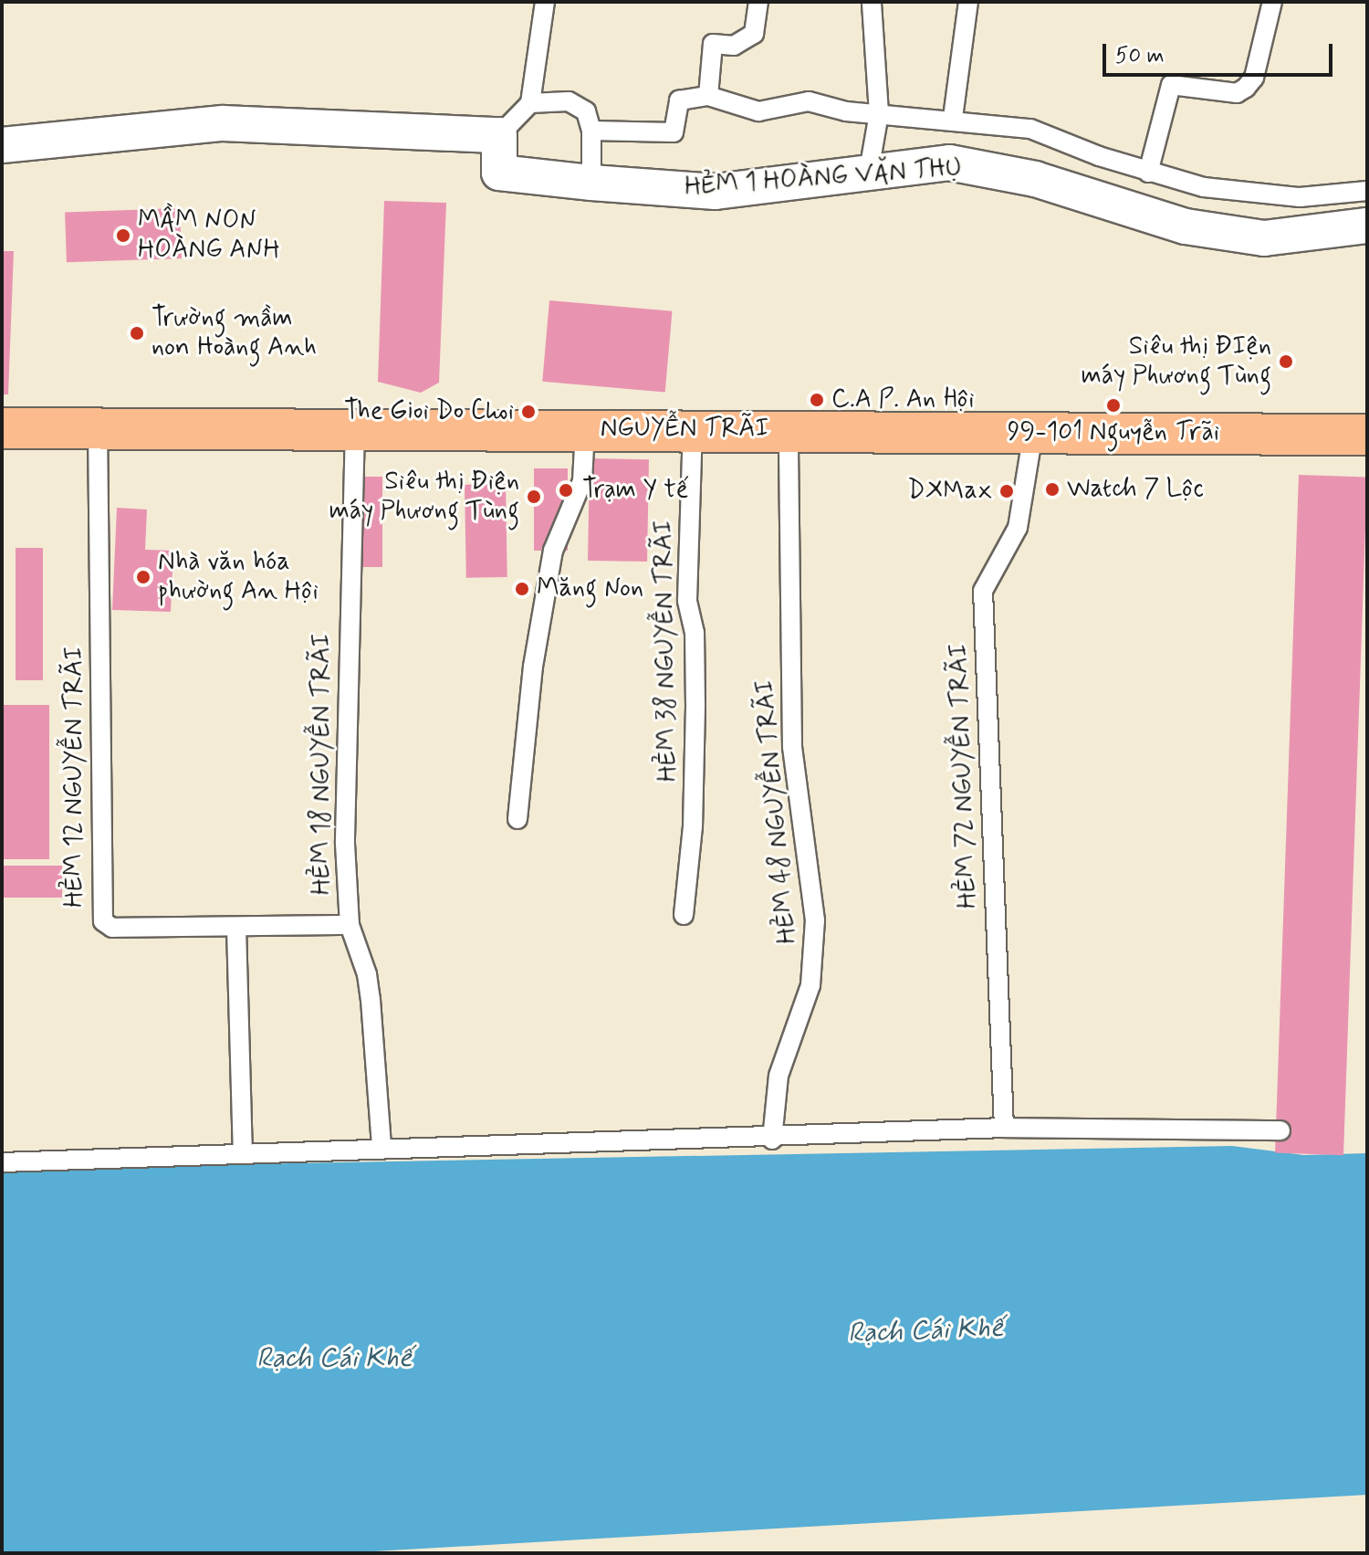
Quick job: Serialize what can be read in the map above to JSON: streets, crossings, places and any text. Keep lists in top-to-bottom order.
{
  "streets": {
    "main road": ["NGUYỄN TRÃI"],
    "street": ["HẺM 1 HOÀNG VĂN THỤ"],
    "lane": [
      "HẺM 38 NGUYỄN TRÃI",
      "HẺM 18 NGUYỄN TRÃI",
      "HẺM 72 NGUYỄN TRÃI",
      "HẺM 12 NGUYỄN TRÃI",
      "HẺM 48 NGUYỄN TRÃI"
    ]
  },
  "crossings": [
    ["NGUYỄN TRÃI", "HẺM 38 NGUYỄN TRÃI"],
    ["NGUYỄN TRÃI", "HẺM 18 NGUYỄN TRÃI"],
    ["NGUYỄN TRÃI", "HẺM 72 NGUYỄN TRÃI"],
    ["NGUYỄN TRÃI", "HẺM 12 NGUYỄN TRÃI"],
    ["NGUYỄN TRÃI", "HẺM 48 NGUYỄN TRÃI"],
    ["HẺM 18 NGUYỄN TRÃI", "HẺM 12 NGUYỄN TRÃI"]
  ],
  "water": ["Rạch Cái Khế"],
  "places": [
    "MẦM NON HOÀNG ANH",
    "Trường mầm non Hoàng Anh",
    "Siêu thị ĐIện máy Phương Tùng",
    "C.A P. An Hội",
    "99-101 Nguyễn Trãi",
    "The Gioi Do Choi",
    "Watch 7 Lộc",
    "Trạm Y tế",
    "DXMax",
    "Siêu thị Điện máy Phương Tùng",
    "Nhà văn hóa phường An Hội",
    "Măng Non"
  ],
  "scale_bar": "50 m"
}
